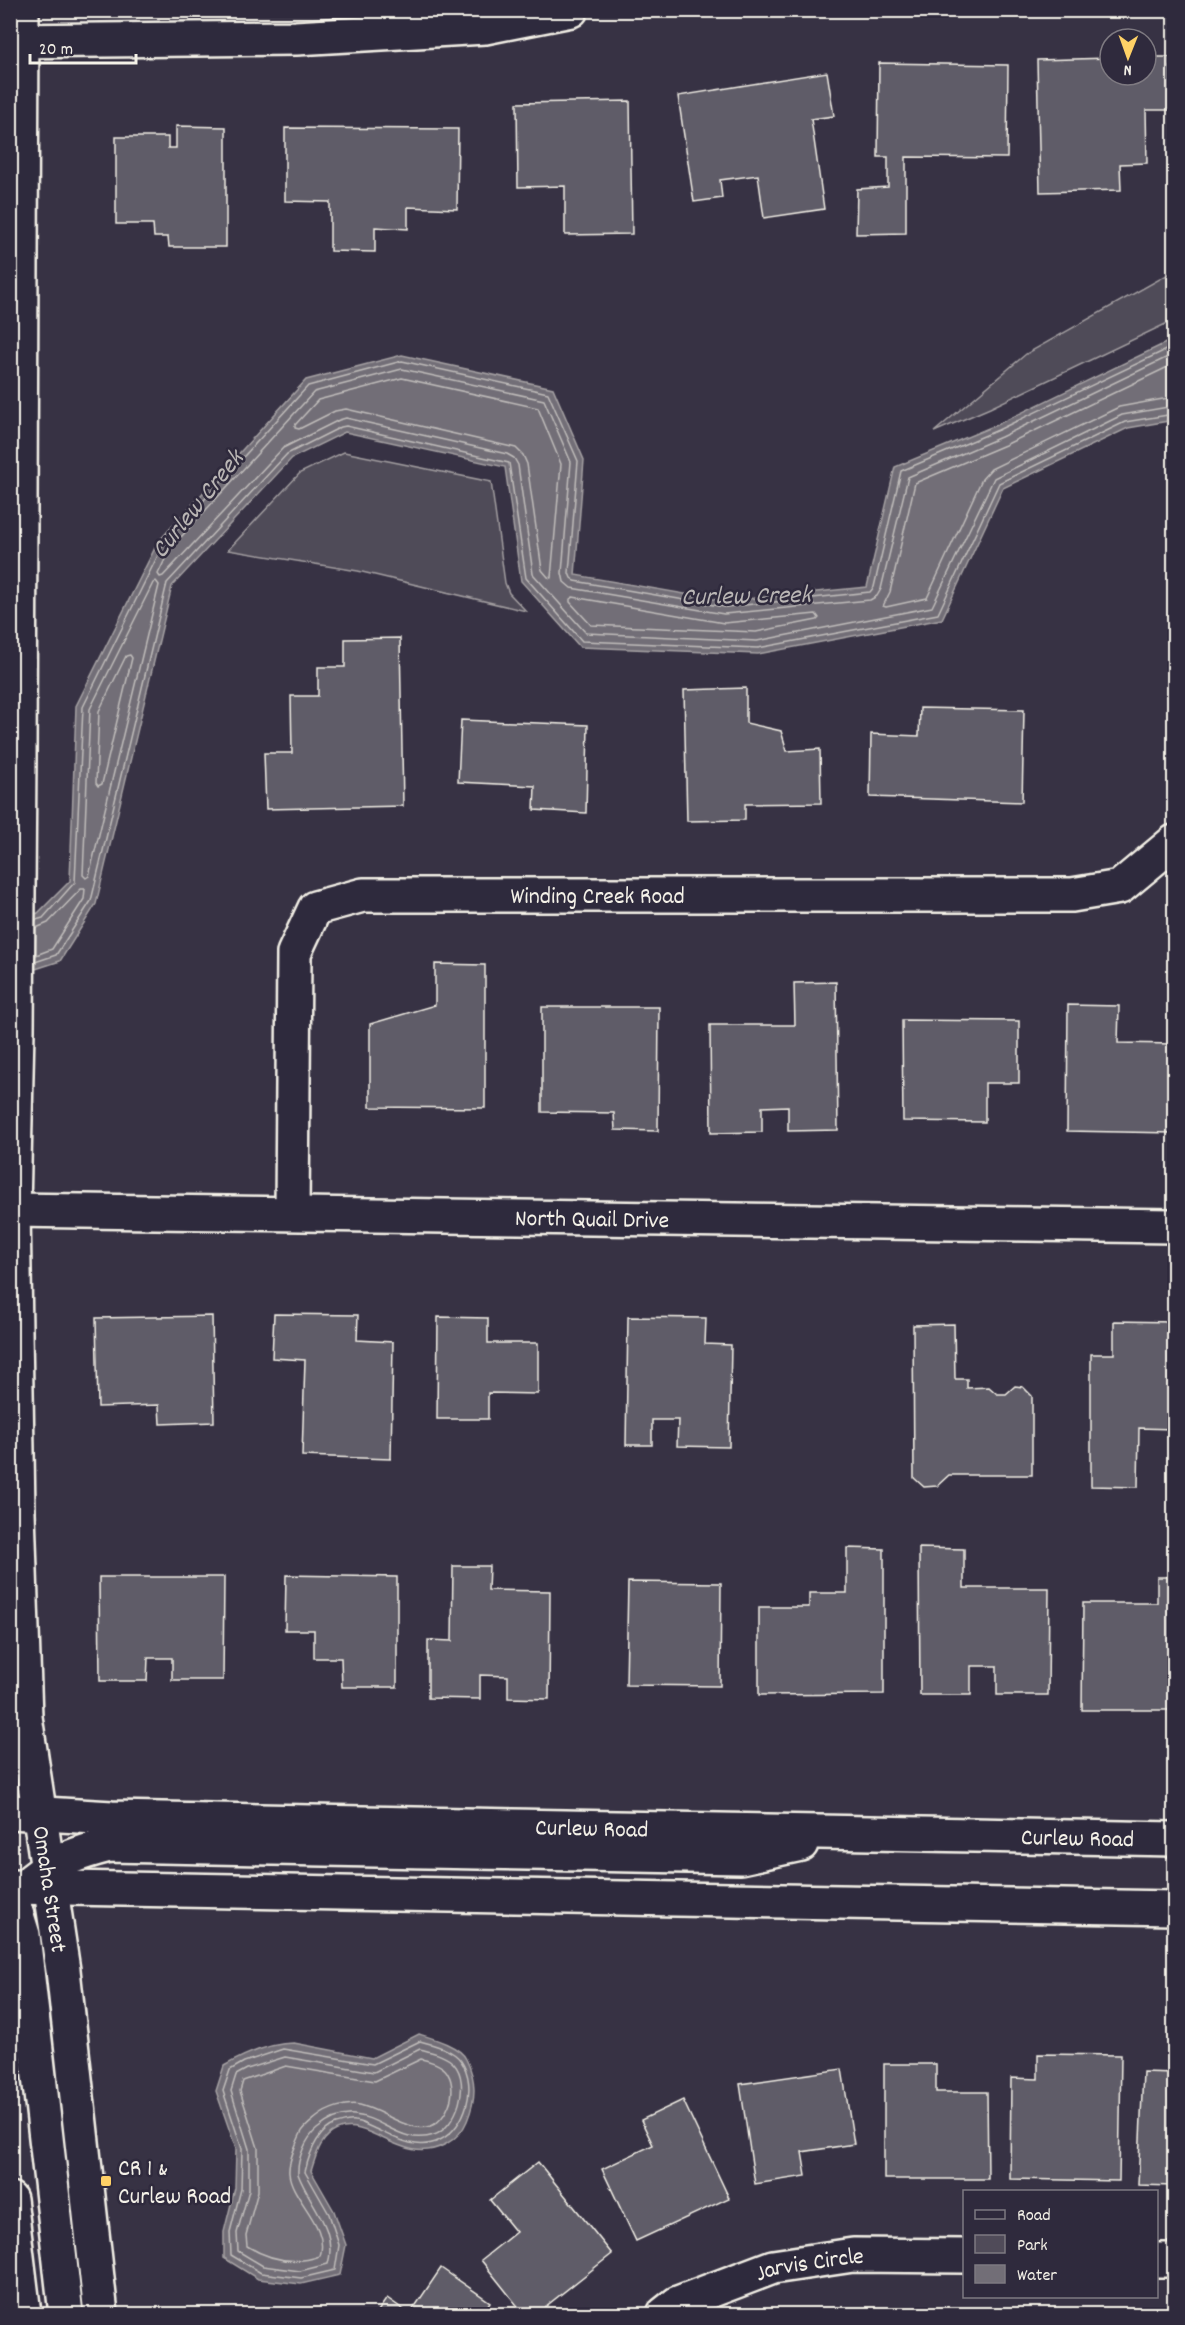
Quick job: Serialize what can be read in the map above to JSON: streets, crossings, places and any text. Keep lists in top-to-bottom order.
{
  "streets": {
    "main road": [
      "Winding Creek Road",
      "North Quail Drive",
      "Curlew Road",
      "Omaha Street",
      "Jarvis Circle"
    ]
  },
  "crossings": [
    ["Winding Creek Road", "North Quail Drive"],
    ["North Quail Drive", "Omaha Street"],
    ["Curlew Road", "Omaha Street"]
  ],
  "water": ["Curlew Creek"],
  "places": {
    "transit": ["CR 1 & Curlew Road"]
  },
  "legend": ["Road", "Park", "Water"],
  "scale_bar": "20 m",
  "north": "bottom"
}
